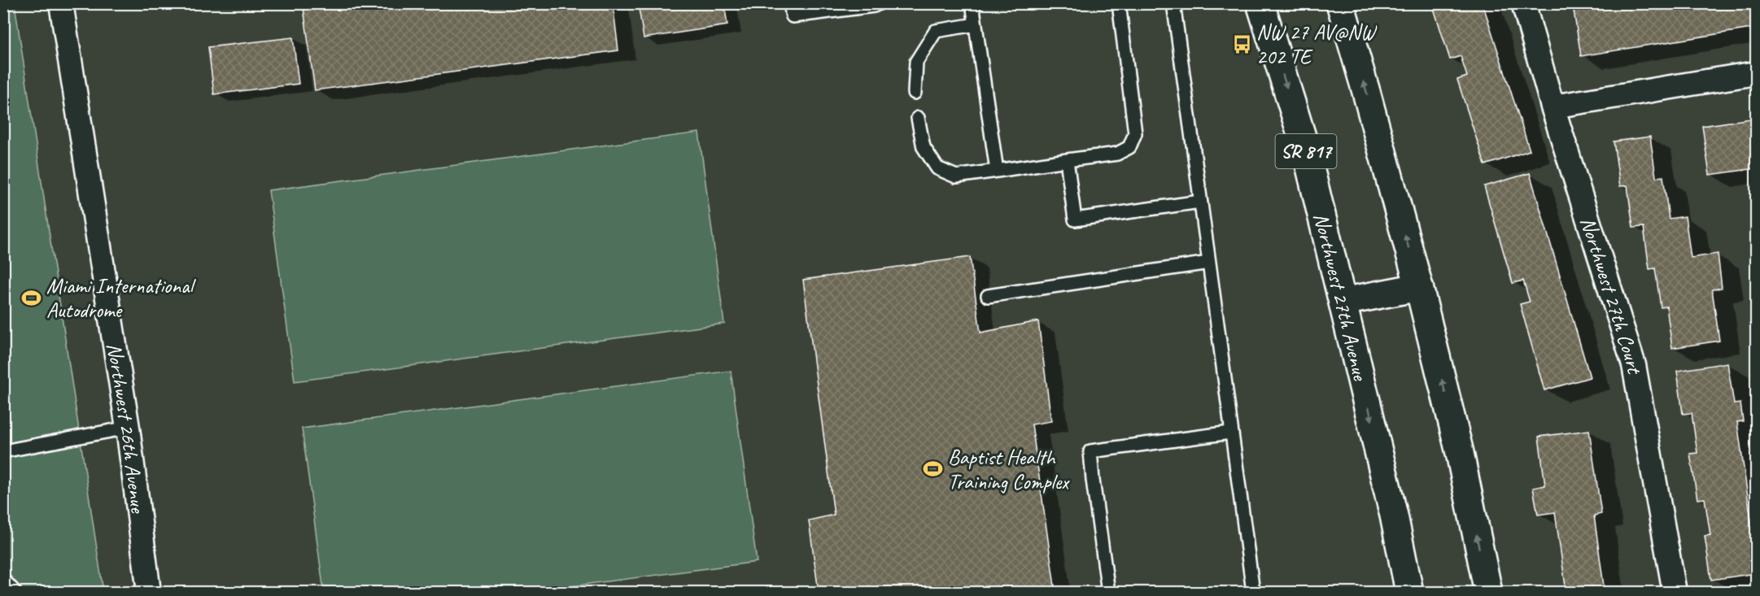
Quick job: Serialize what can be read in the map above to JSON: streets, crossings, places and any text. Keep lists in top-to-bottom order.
{
  "streets": {
    "main road": ["SR 817", "Northwest 27th Avenue"],
    "street": ["Northwest 27th Court", "Northwest 26th Avenue"]
  },
  "places": {
    "bus stop": ["NW 27 AV@NW 202 TE"],
    "sports": ["Miami International Autodrome", "Baptist Health Training Complex"]
  }
}
